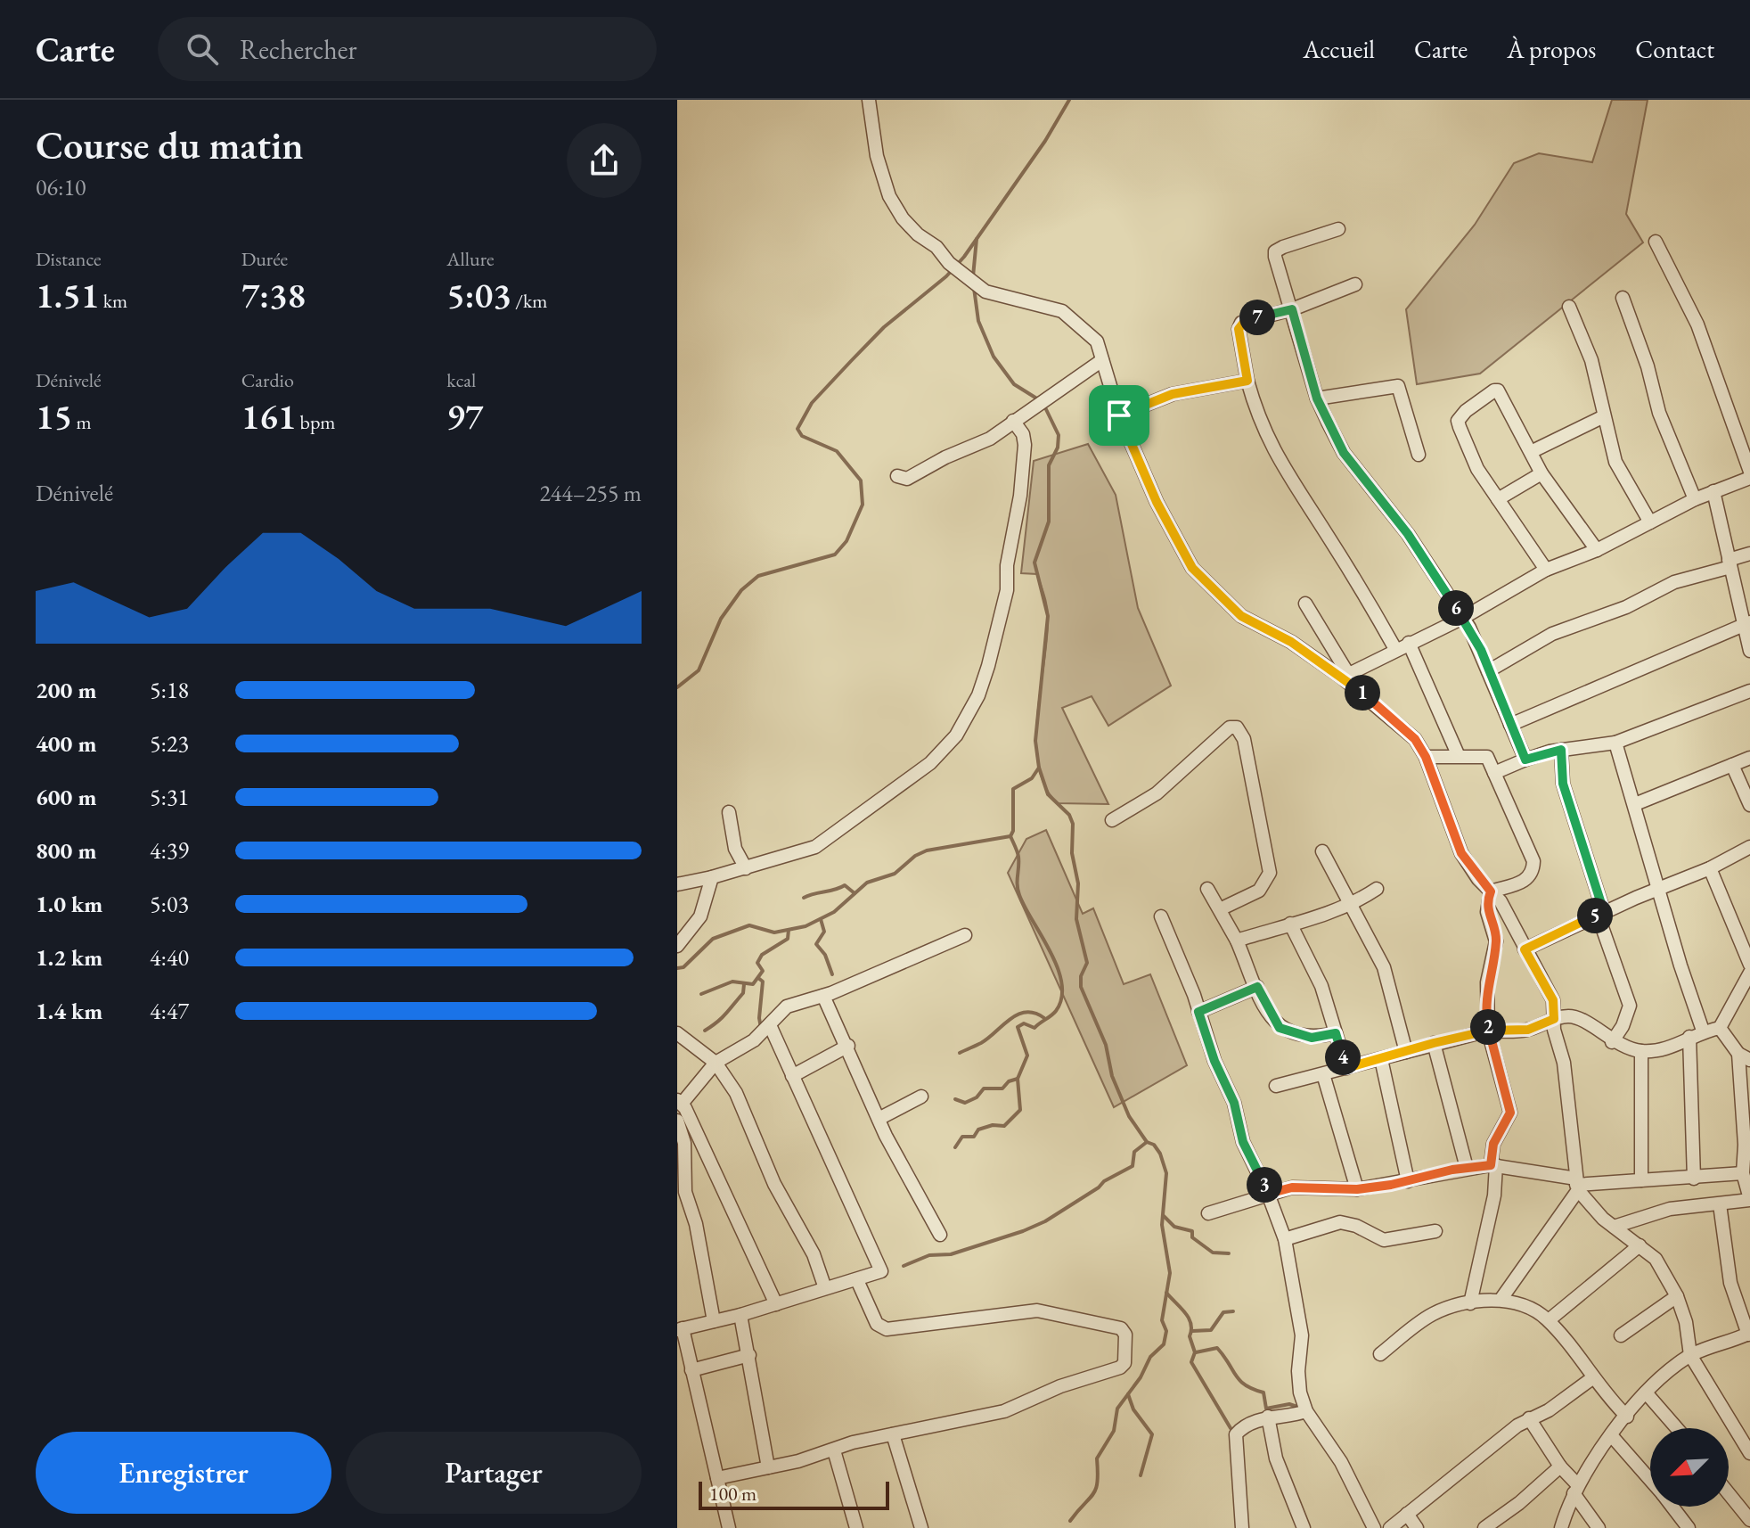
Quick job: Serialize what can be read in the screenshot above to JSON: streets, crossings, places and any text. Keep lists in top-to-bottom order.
{
  "scale_bar": "100 m",
  "north": "bottom left",
  "page": {
    "header": "Carte",
    "search": "Rechercher",
    "nav": [
      "Accueil",
      "Carte",
      "À propos",
      "Contact"
    ],
    "heading": ["Course du matin", "06:10"],
    "stats": [
      ["Distance", "1.51 km"],
      ["Durée", "7:38"],
      ["Allure", "5:03 /km"],
      ["Dénivelé", "15 m"],
      ["Cardio", "161 bpm"],
      ["kcal", "97"]
    ],
    "pins": [
      "7",
      "6",
      "1",
      "5",
      "2",
      "4",
      "3"
    ],
    "chart": ["Dénivelé", "244–255 m"],
    "list": [
      {
        "name": "200 m",
        "note": "5:18"
      },
      {
        "name": "400 m",
        "note": "5:23"
      },
      {
        "name": "600 m",
        "note": "5:31"
      },
      {
        "name": "800 m",
        "note": "4:39"
      },
      {
        "name": "1.0 km",
        "note": "5:03"
      },
      {
        "name": "1.2 km",
        "note": "4:40"
      },
      {
        "name": "1.4 km",
        "note": "4:47"
      }
    ],
    "buttons": ["Enregistrer", "Partager"],
    "scale": "100 m"
  }
}
